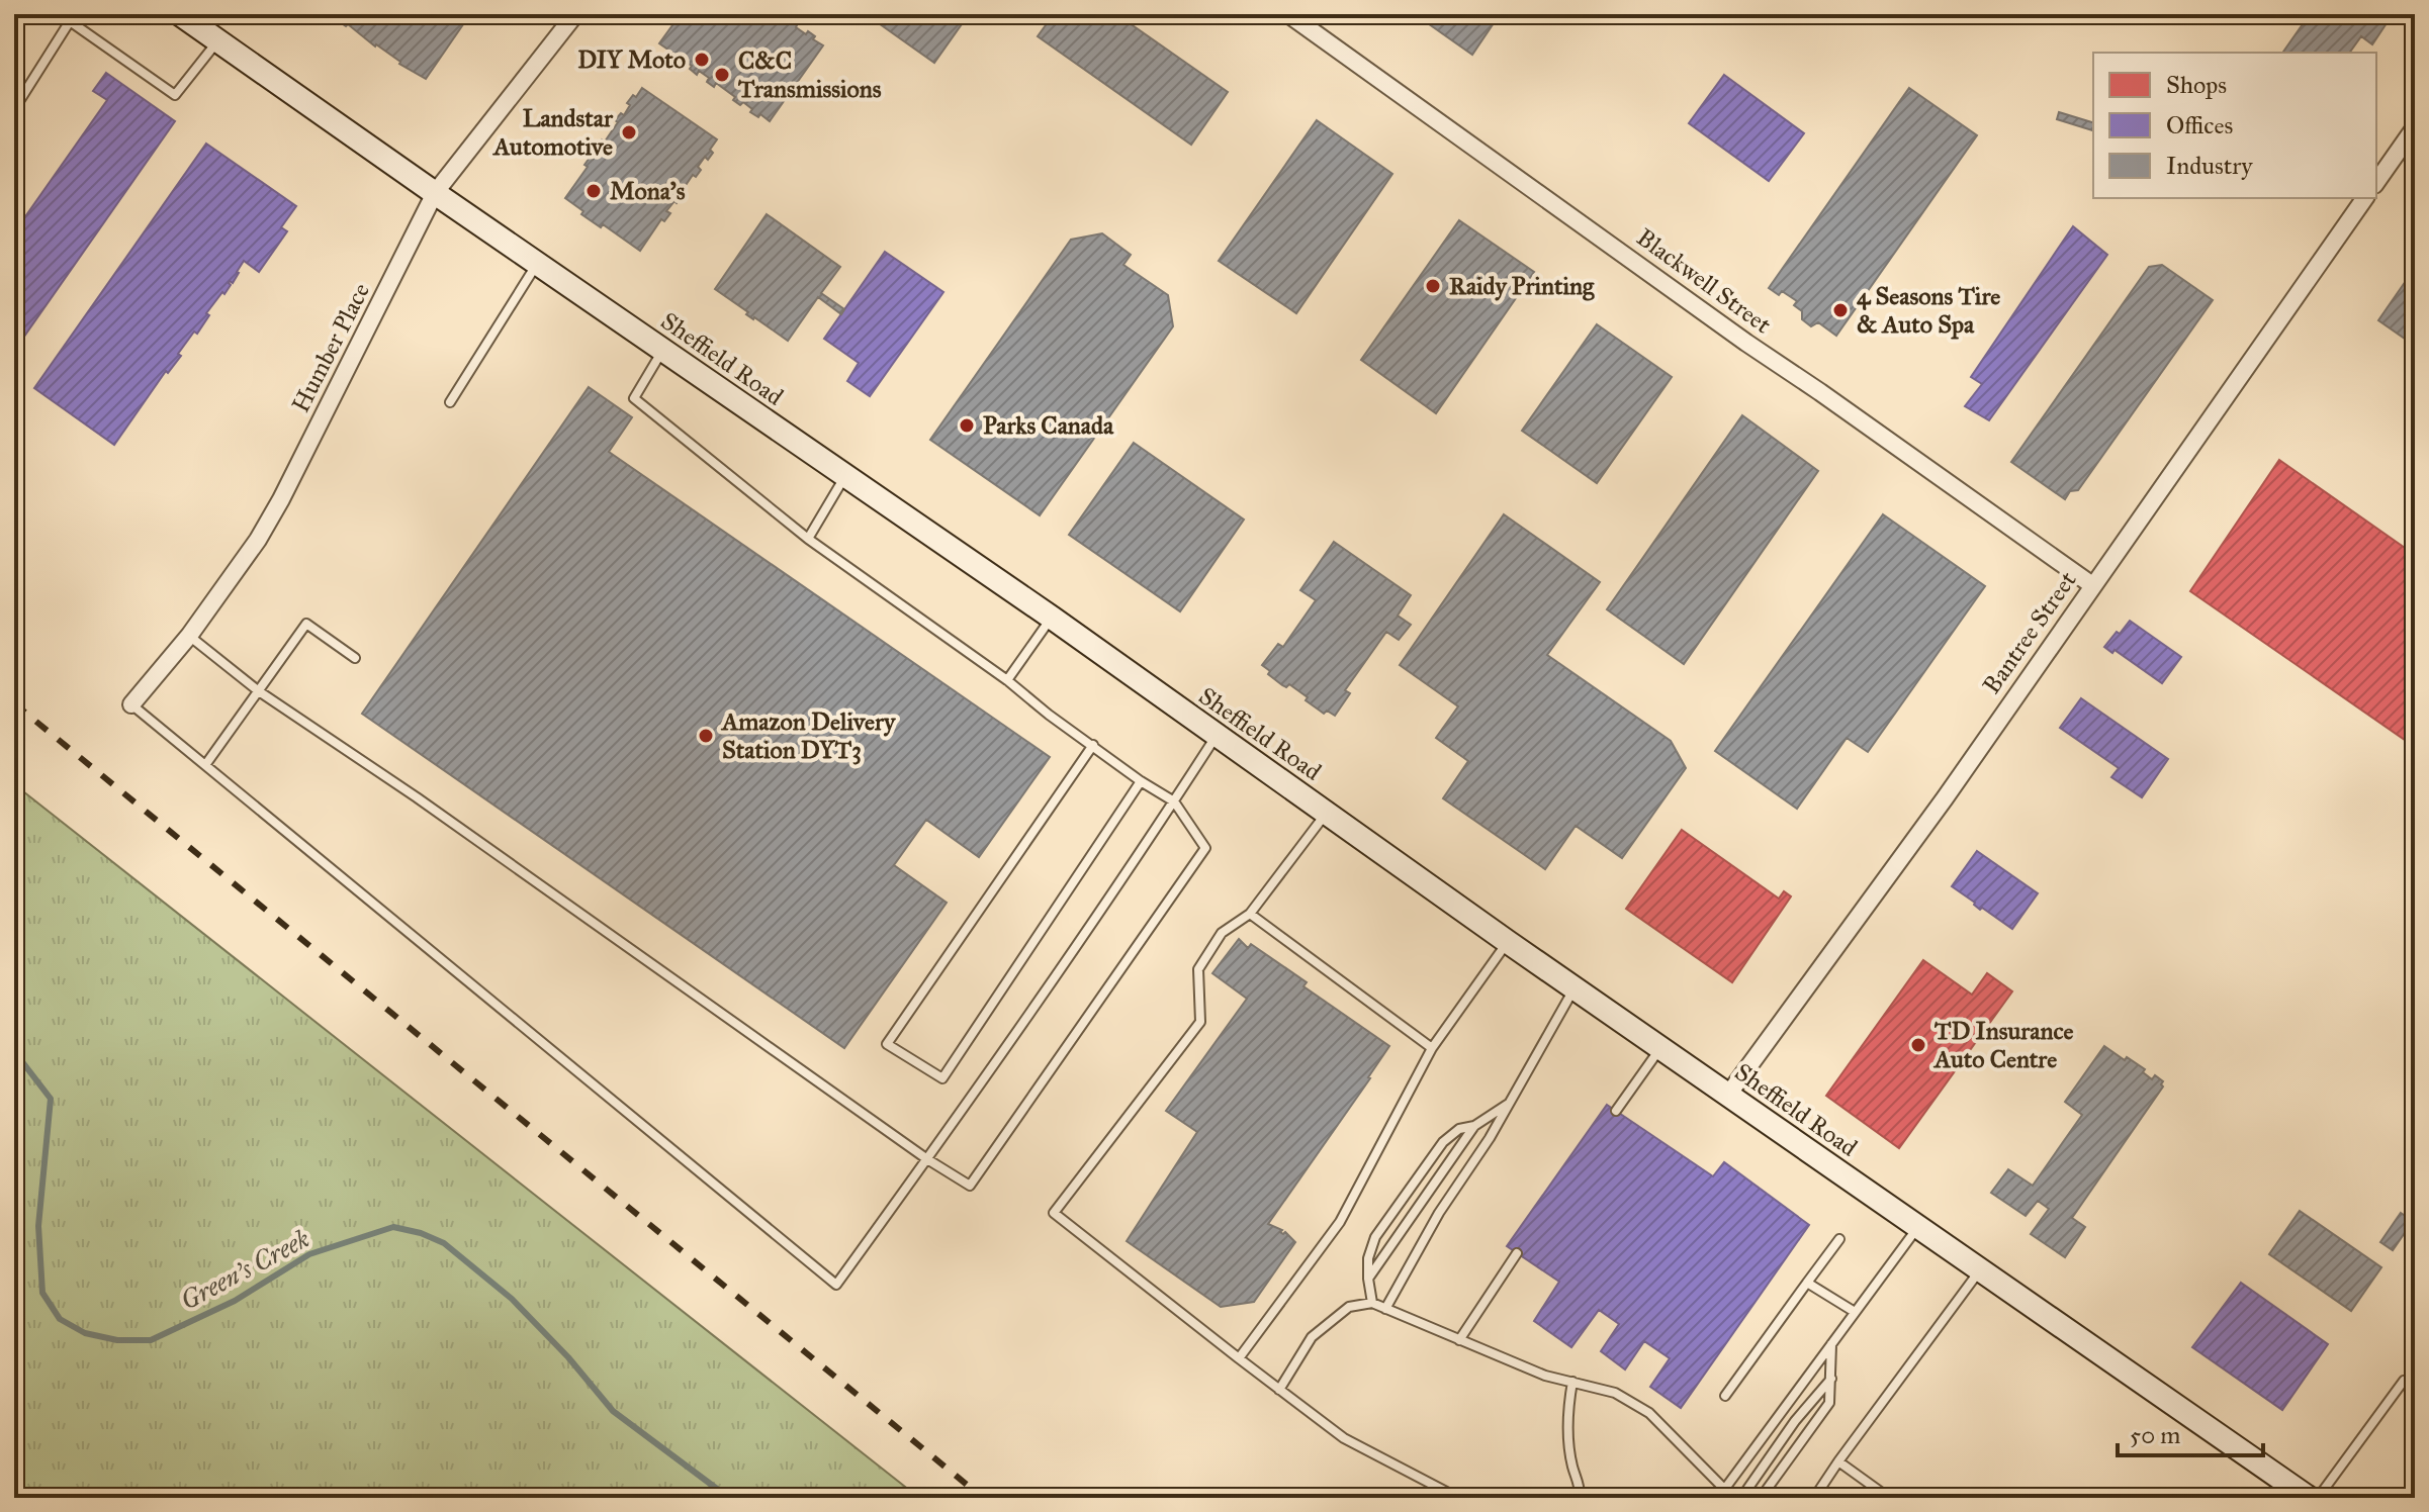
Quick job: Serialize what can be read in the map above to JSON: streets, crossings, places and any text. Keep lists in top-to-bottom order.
{
  "streets": {
    "street": [
      "Blackwell Street",
      "Humber Place",
      "Sheffield Road",
      "Bantree Street"
    ]
  },
  "crossings": [
    ["Blackwell Street", "Bantree Street"],
    ["Humber Place", "Sheffield Road"],
    ["Sheffield Road", "Bantree Street"]
  ],
  "water": ["Green's Creek"],
  "places": [
    "DIY Moto",
    "C&C Transmissions",
    "Landstar Automotive",
    "Mona's",
    "Raidy Printing",
    "4 Seasons Tire & Auto Spa",
    "Parks Canada",
    "Amazon Delivery Station DYT3",
    "TD Insurance Auto Centre"
  ],
  "legend": ["Shops", "Offices", "Industry"],
  "scale_bar": "50 m"
}
